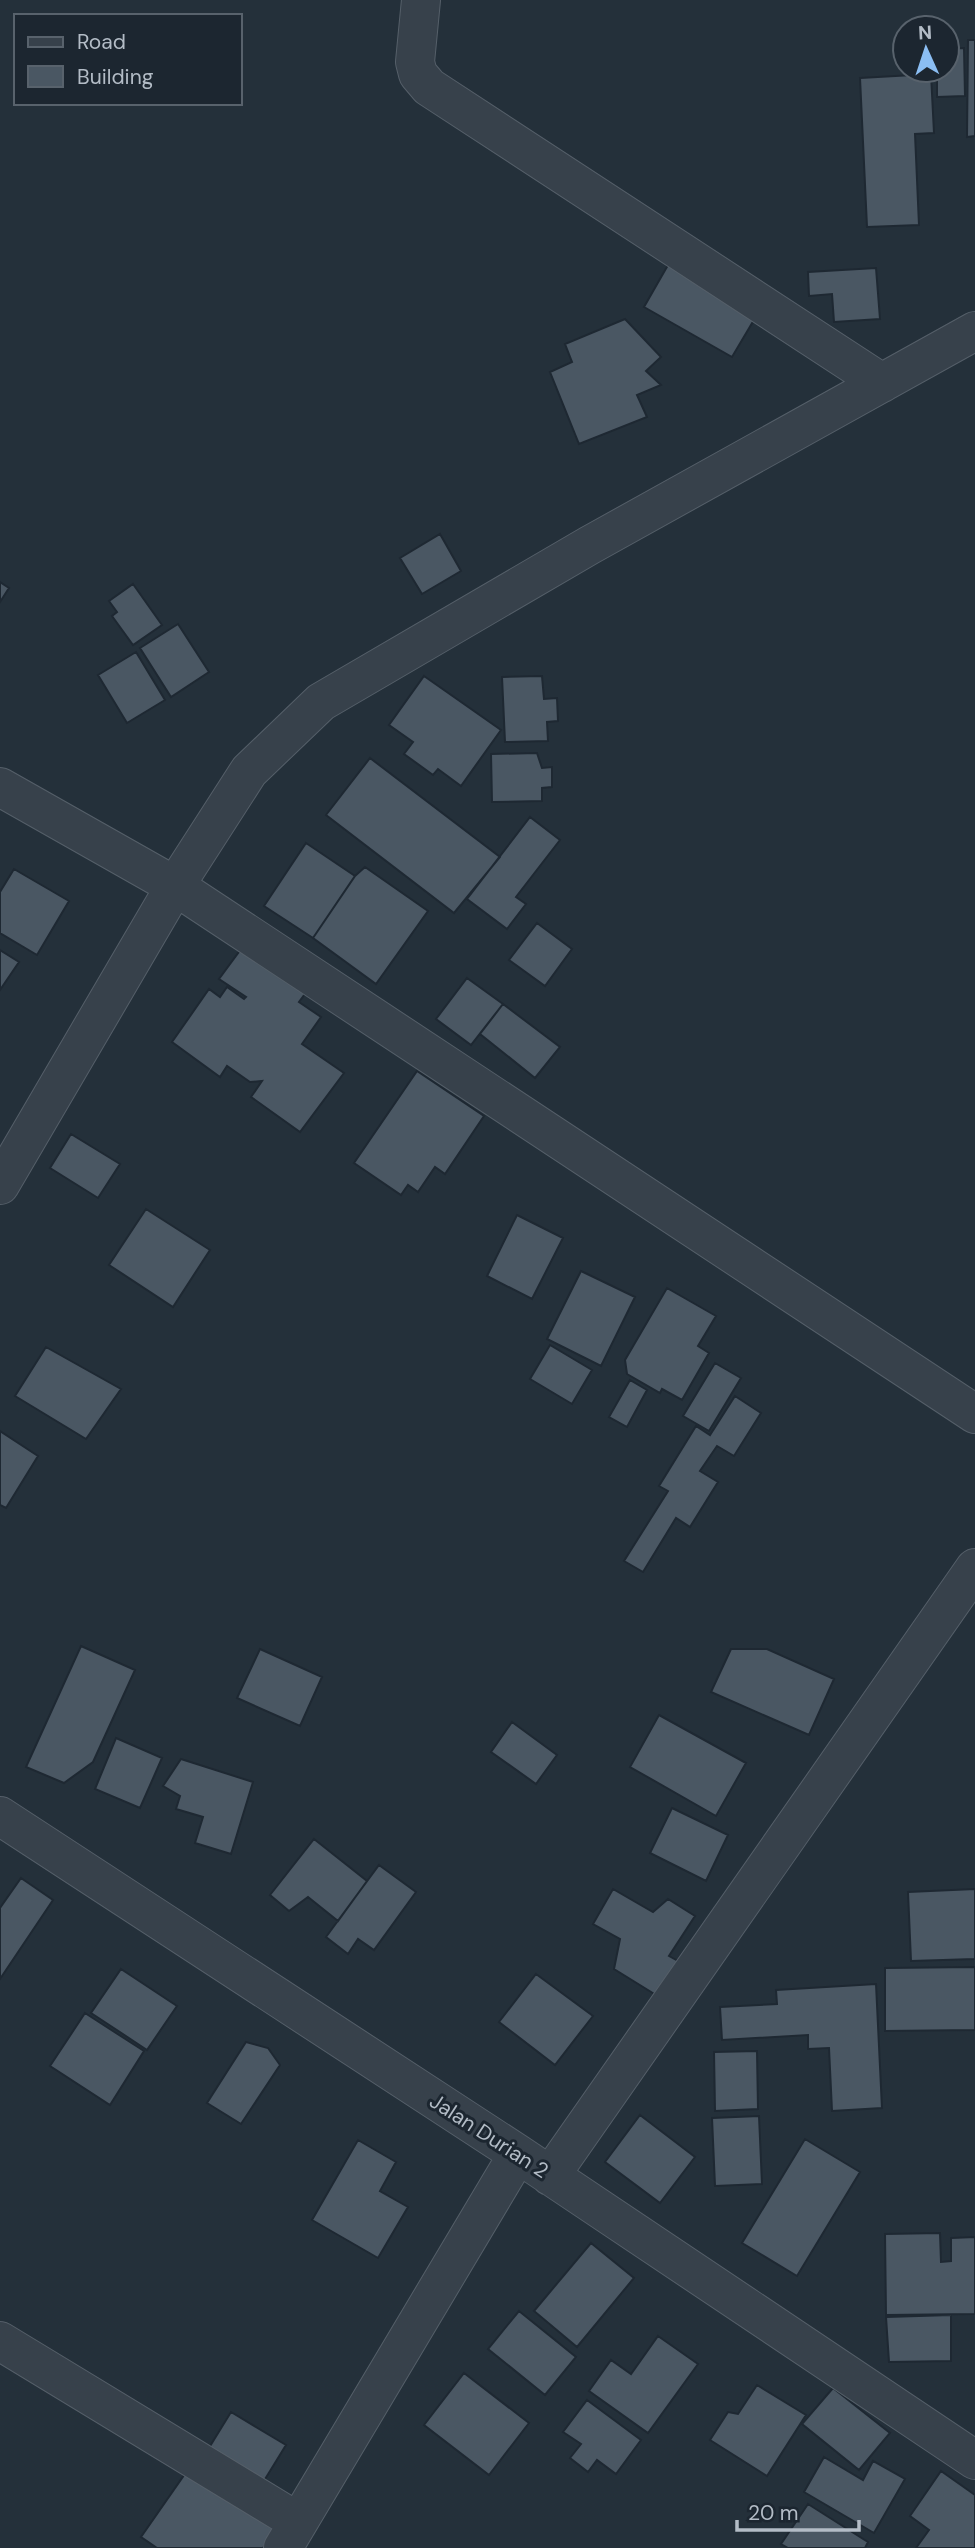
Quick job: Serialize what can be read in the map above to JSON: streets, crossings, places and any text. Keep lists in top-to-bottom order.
{
  "streets": {
    "street": ["Jalan Durian 2"]
  },
  "legend": ["Road", "Building"],
  "scale_bar": "20 m",
  "north": "top"
}
